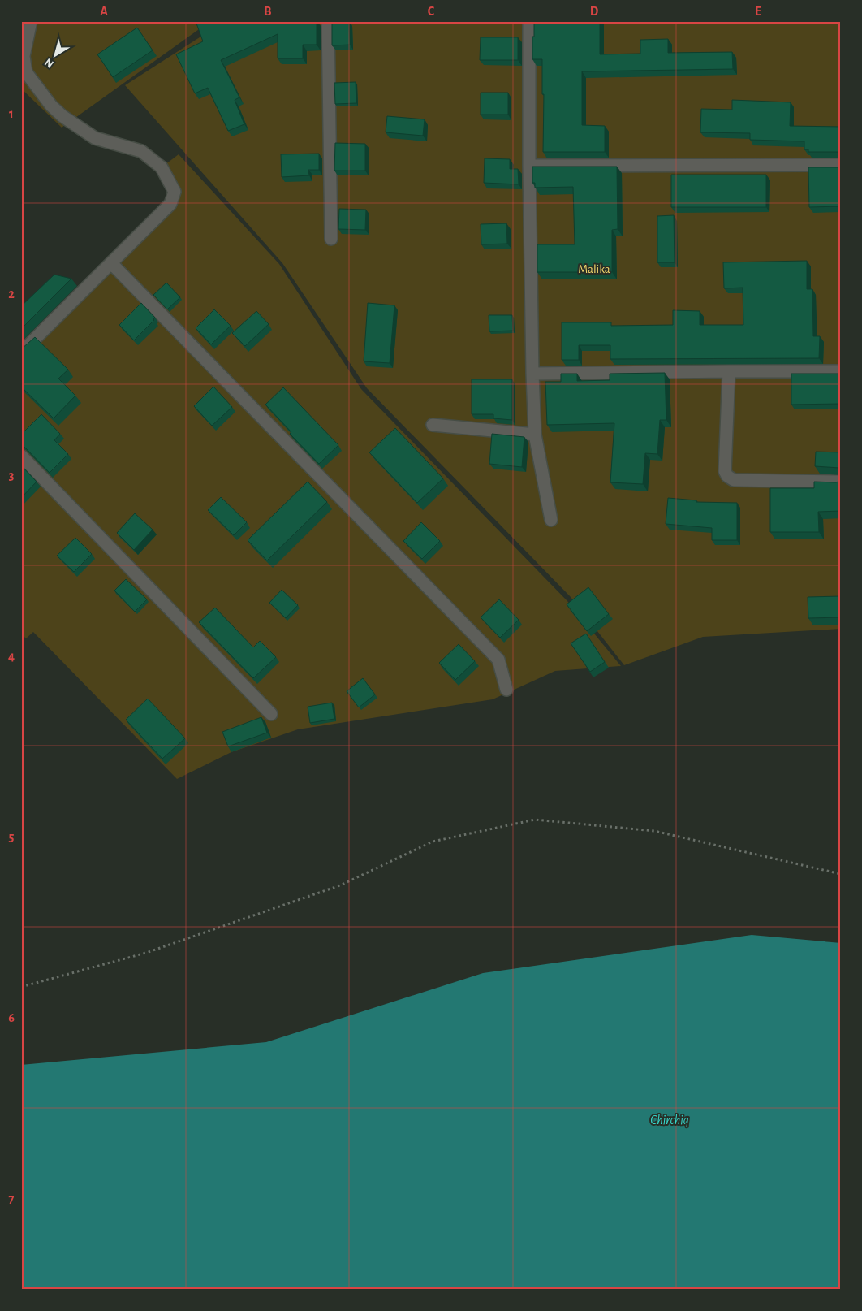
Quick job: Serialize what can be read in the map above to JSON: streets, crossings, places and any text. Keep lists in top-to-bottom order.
{
  "water": ["Chirchiq"],
  "parks": ["Malika"],
  "north": "bottom left",
  "grid": {
    "columns": [
      "A",
      "B",
      "C",
      "D",
      "E"
    ],
    "rows": [
      "1",
      "2",
      "3",
      "4",
      "5",
      "6",
      "7"
    ]
  }
}
